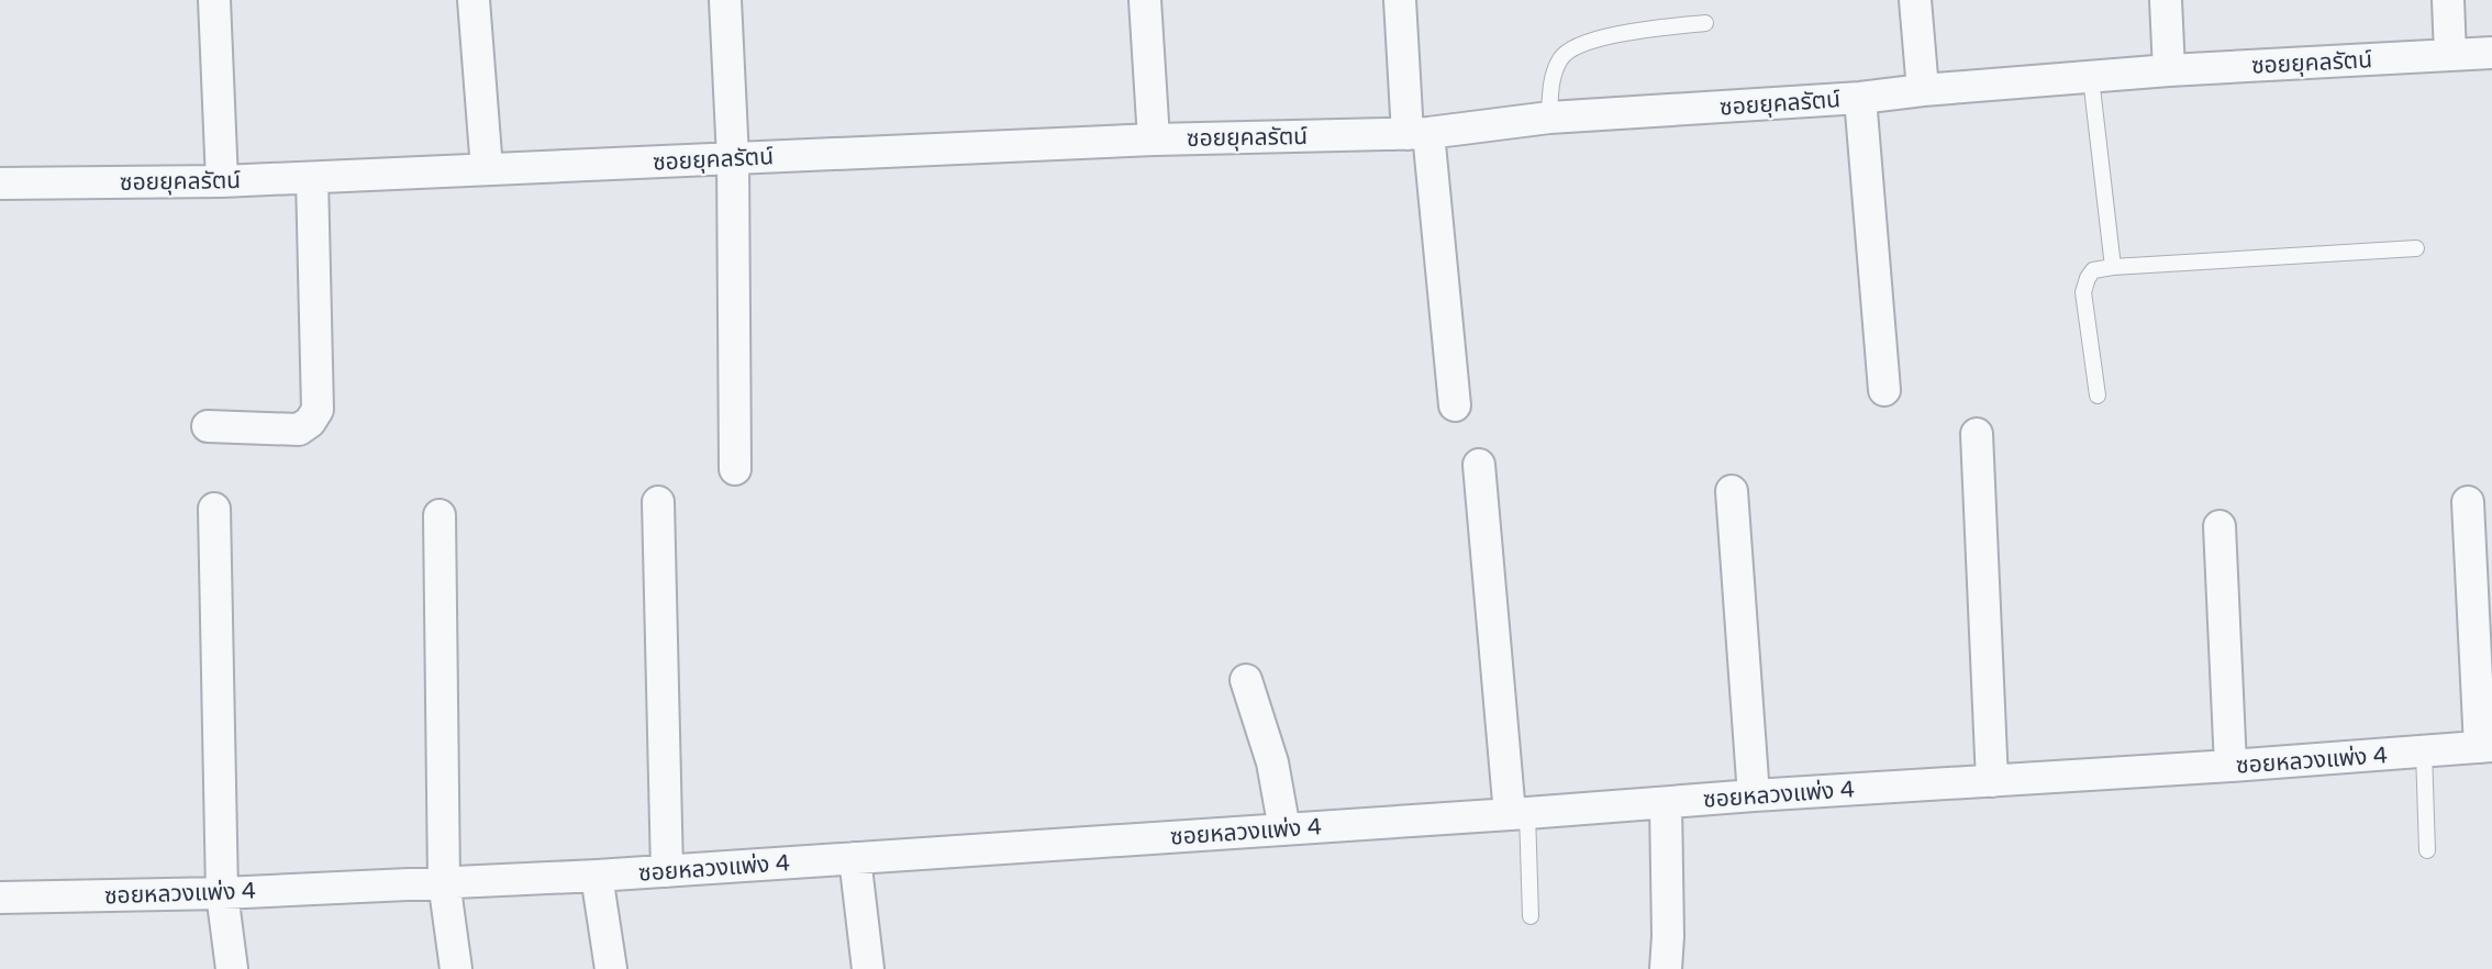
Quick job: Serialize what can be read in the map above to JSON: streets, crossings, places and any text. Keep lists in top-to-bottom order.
{
  "streets": {
    "street": ["ซอยยุคลรัตน์", "ซอยหลวงแพ่ง 4"]
  }
}
